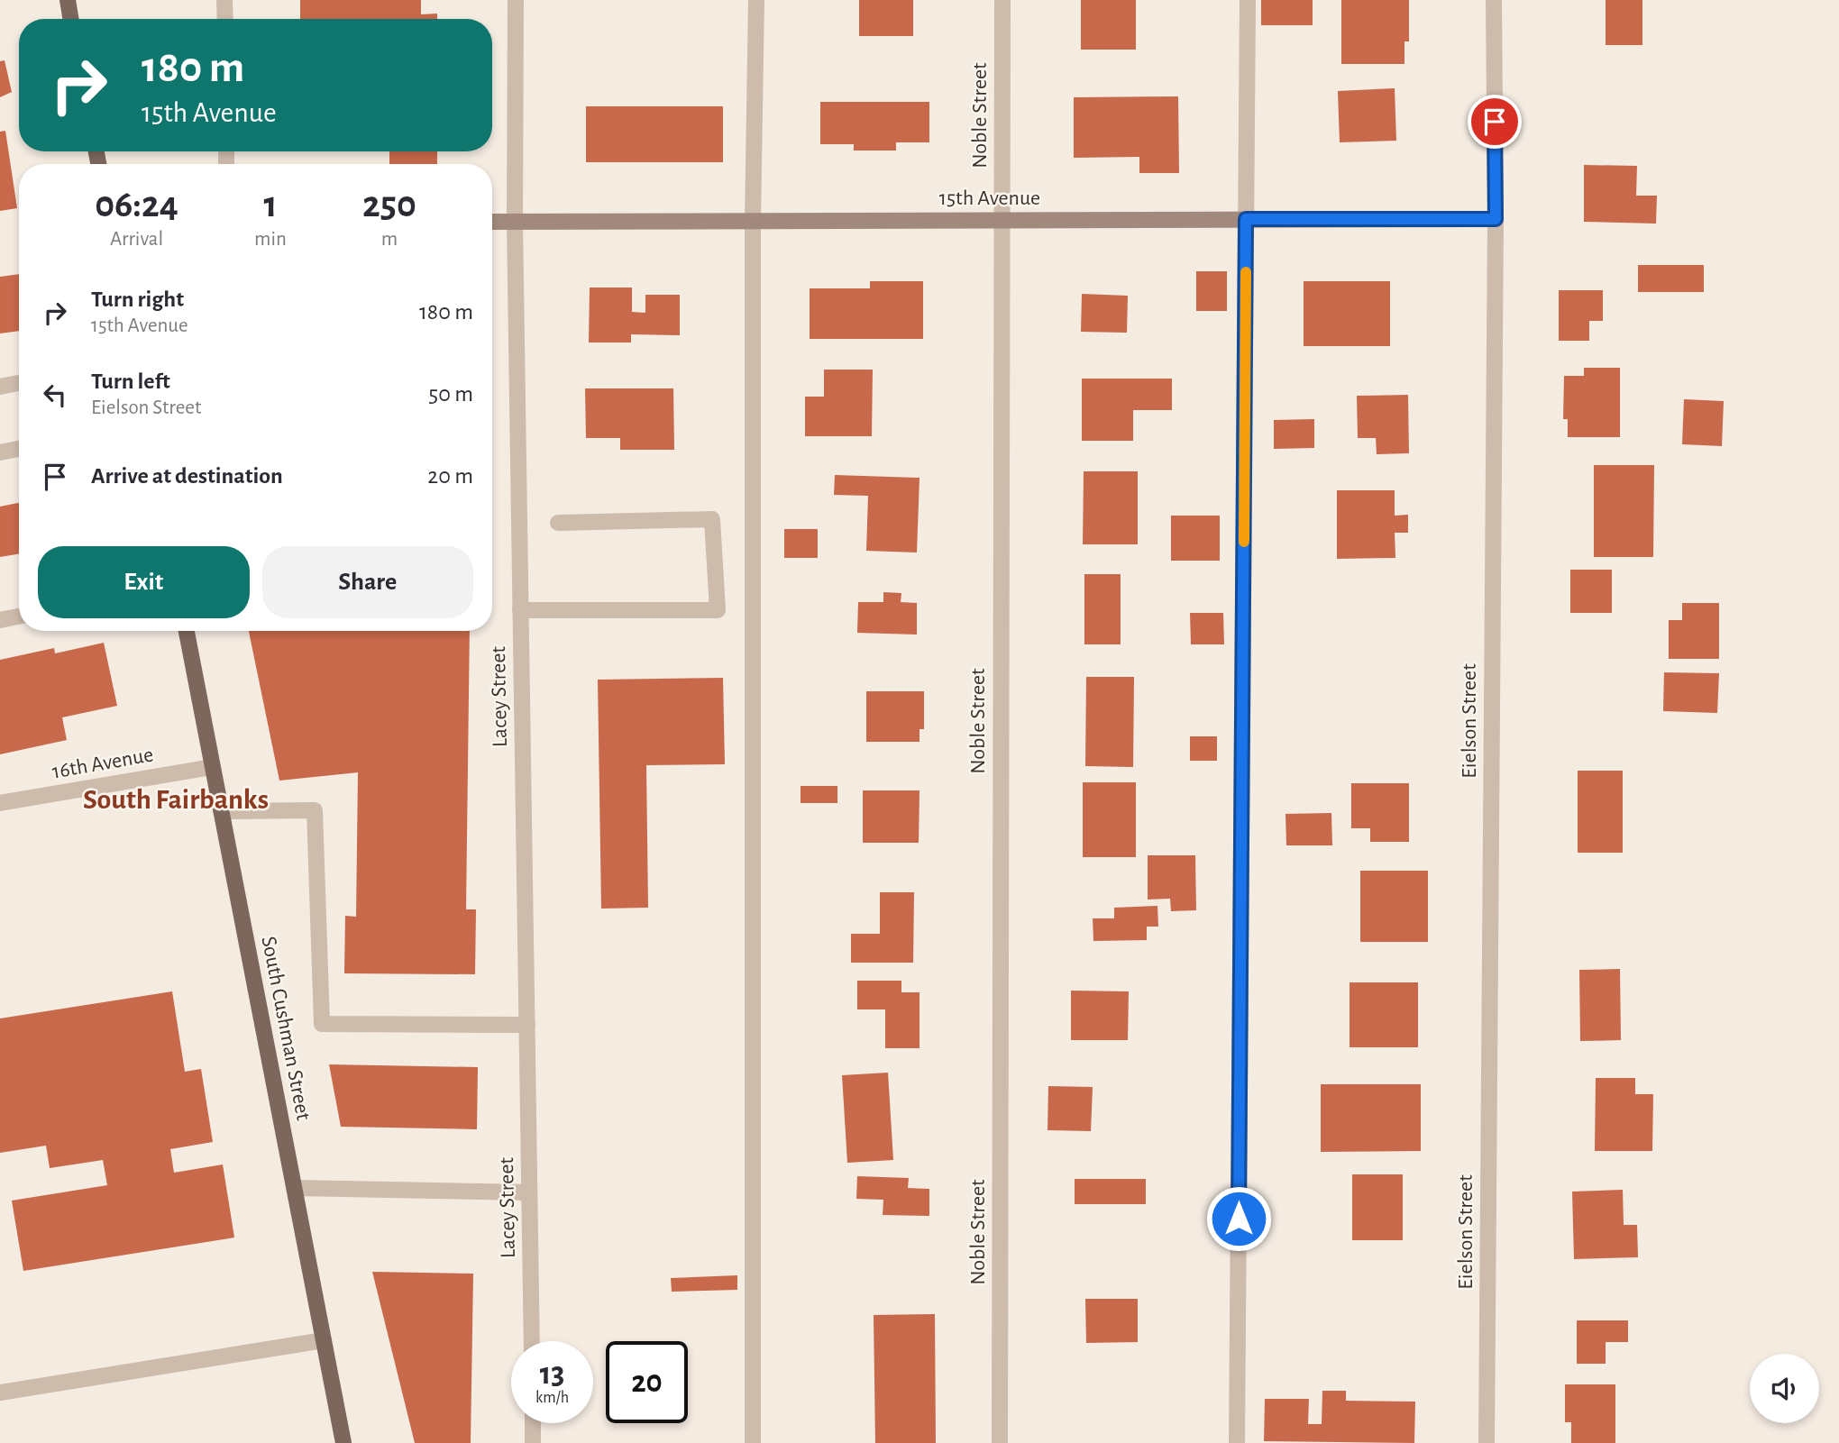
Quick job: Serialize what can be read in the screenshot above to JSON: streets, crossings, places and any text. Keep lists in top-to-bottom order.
{
  "streets": {
    "main road": ["South Cushman Street"],
    "street": [
      "Noble Street",
      "15th Avenue",
      "Lacey Street",
      "Eielson Street",
      "16th Avenue"
    ]
  },
  "crossings": [
    ["Noble Street", "15th Avenue"],
    ["15th Avenue", "Lacey Street"],
    ["15th Avenue", "Eielson Street"],
    ["16th Avenue", "South Cushman Street"]
  ],
  "districts": ["South Fairbanks"],
  "page": {
    "turn": ["180 m", "15th Avenue"],
    "eta": [
      "06:24",
      "Arrival",
      "1",
      "min",
      "250",
      "m"
    ],
    "list": [
      {
        "name": "Turn right",
        "note": "15th Avenue",
        "value": "180 m"
      },
      {
        "name": "Turn left",
        "note": "Eielson Street",
        "value": "50 m"
      },
      {
        "name": "Arrive at destination",
        "value": "20 m"
      }
    ],
    "buttons": ["Exit", "Share"],
    "speed": "13 km/h",
    "limit": "20"
  }
}
